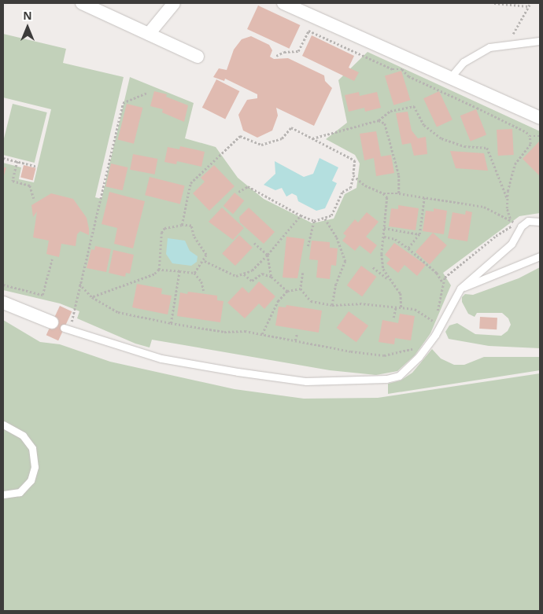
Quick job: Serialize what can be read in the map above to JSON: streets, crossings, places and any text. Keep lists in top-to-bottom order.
{
  "north": "top"
}
